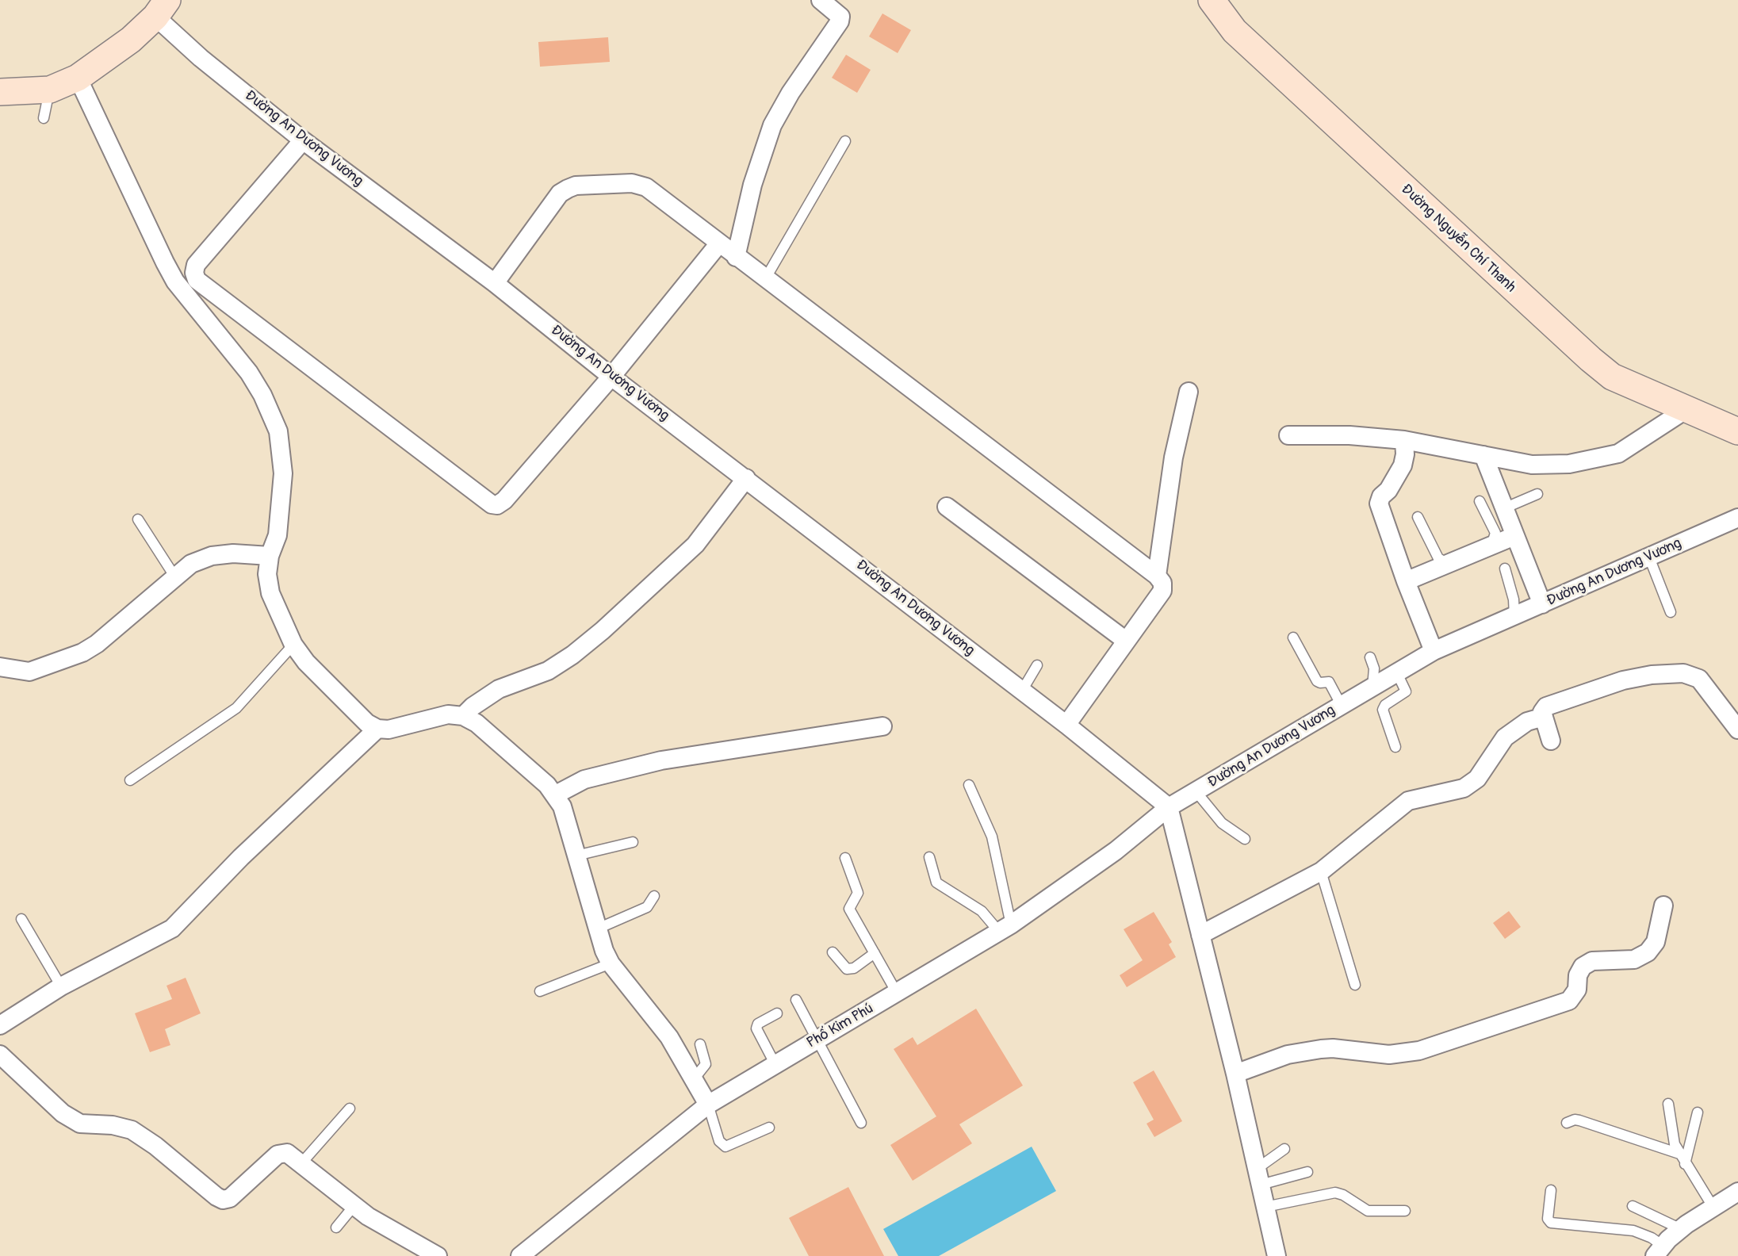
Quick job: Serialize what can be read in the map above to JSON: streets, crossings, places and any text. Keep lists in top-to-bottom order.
{
  "streets": {
    "street": ["Đường An Dương Vương", "Đường Nguyễn Chí Thanh", "Phố Kim Phú"]
  },
  "crossings": [
    ["Đường An Dương Vương", "Phố Kim Phú"]
  ]
}
